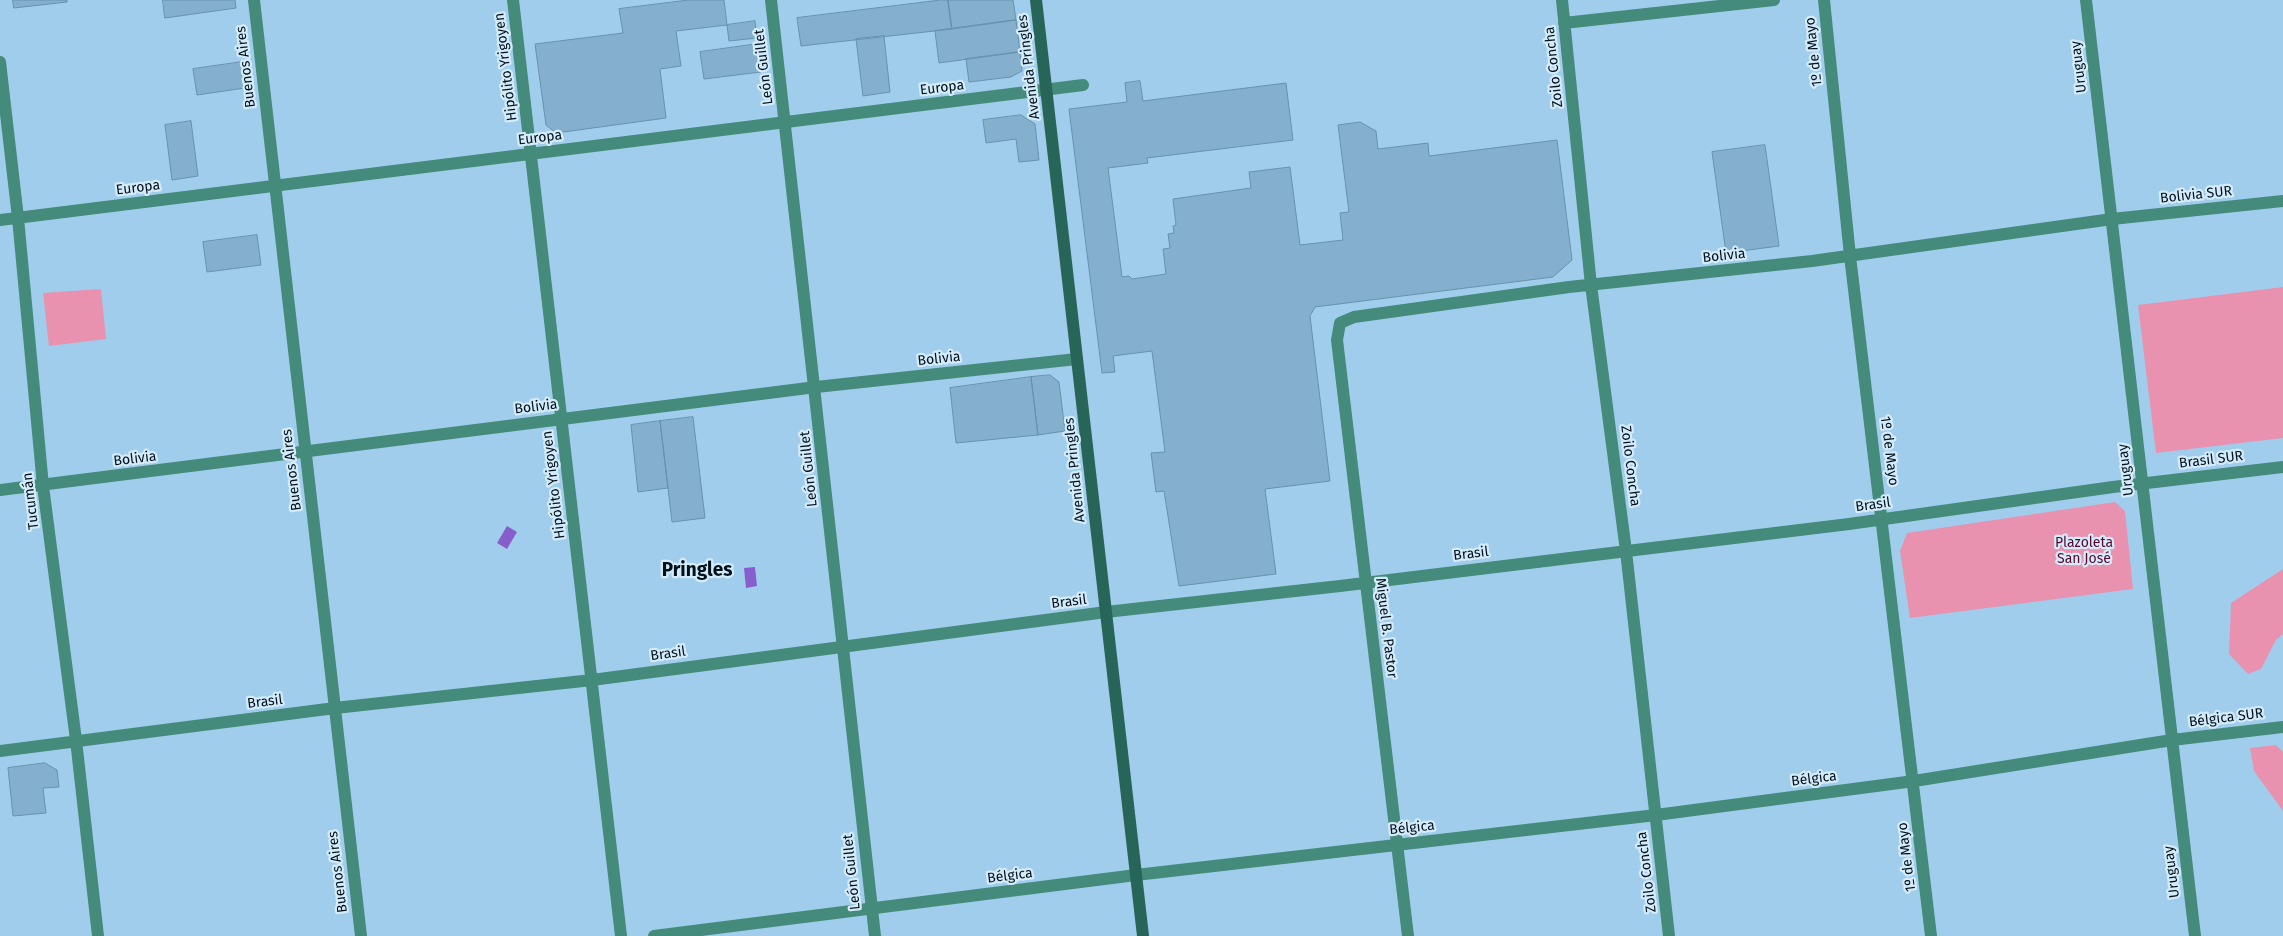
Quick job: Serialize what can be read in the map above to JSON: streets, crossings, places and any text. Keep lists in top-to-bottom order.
{
  "streets": {
    "main road": ["Avenida Pringles"],
    "street": [
      "1º de Mayo",
      "Buenos Aires",
      "Hipólito Yrigoyen",
      "León Guillet",
      "Zoilo Concha",
      "Uruguay",
      "Europa",
      "Bolivia SUR",
      "Bolivia",
      "Brasil SUR",
      "Tucumán",
      "Brasil",
      "Miguel B. Pastor",
      "Bélgica SUR",
      "Bélgica"
    ]
  },
  "crossings": [
    ["1º de Mayo", "Bolivia"],
    ["1º de Mayo", "Brasil"],
    ["1º de Mayo", "Bélgica"],
    ["Buenos Aires", "Europa"],
    ["Buenos Aires", "Bolivia"],
    ["Buenos Aires", "Brasil"],
    ["Hipólito Yrigoyen", "Europa"],
    ["Hipólito Yrigoyen", "Bolivia"],
    ["Hipólito Yrigoyen", "Brasil"],
    ["León Guillet", "Europa"],
    ["León Guillet", "Bolivia"],
    ["León Guillet", "Brasil"],
    ["León Guillet", "Bélgica"],
    ["Avenida Pringles", "Europa"],
    ["Avenida Pringles", "Bolivia"],
    ["Avenida Pringles", "Brasil"],
    ["Avenida Pringles", "Bélgica"],
    ["Zoilo Concha", "Bolivia"],
    ["Zoilo Concha", "Brasil"],
    ["Zoilo Concha", "Bélgica"],
    ["Uruguay", "Bolivia SUR"],
    ["Uruguay", "Bolivia"],
    ["Uruguay", "Brasil SUR"],
    ["Uruguay", "Brasil"],
    ["Uruguay", "Bélgica SUR"],
    ["Uruguay", "Bélgica"],
    ["Europa", "Tucumán"],
    ["Bolivia SUR", "Bolivia"],
    ["Bolivia", "Tucumán"],
    ["Bolivia", "Miguel B. Pastor"],
    ["Brasil SUR", "Brasil"],
    ["Tucumán", "Brasil"],
    ["Brasil", "Miguel B. Pastor"],
    ["Miguel B. Pastor", "Bélgica"],
    ["Bélgica SUR", "Bélgica"]
  ],
  "districts": ["Pringles"],
  "parks": ["Plazoleta San José"]
}
